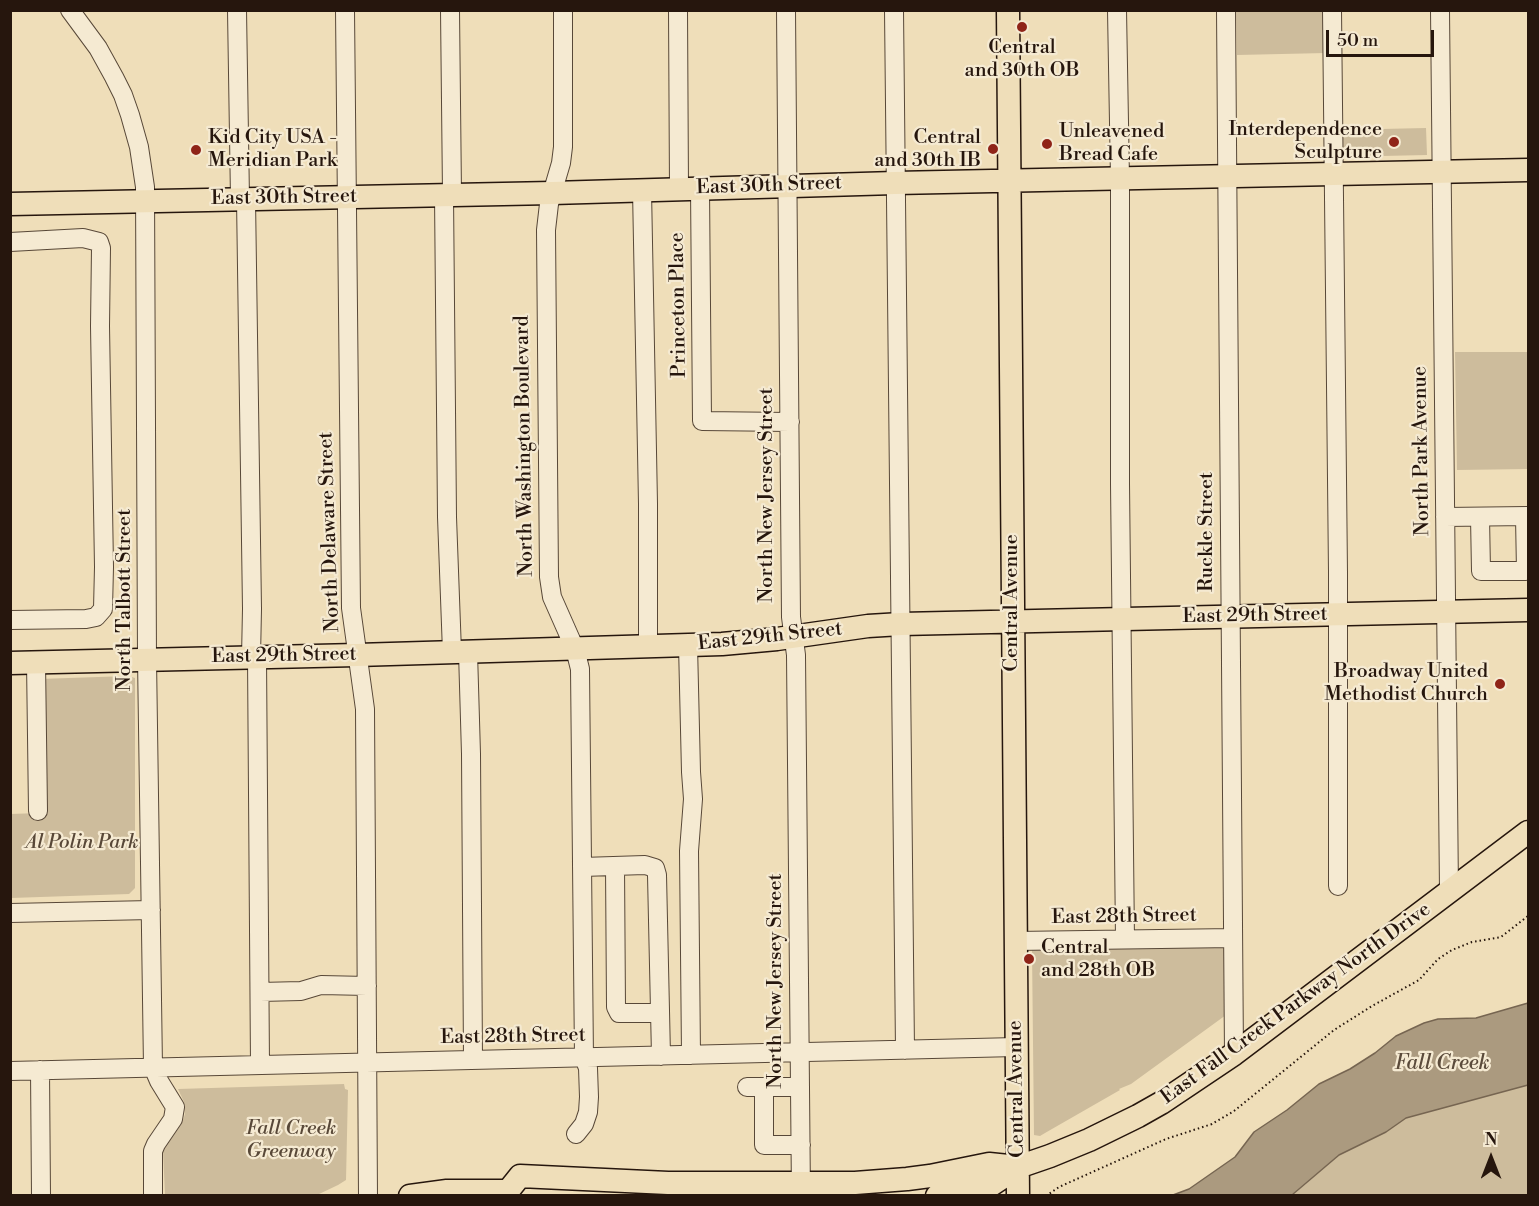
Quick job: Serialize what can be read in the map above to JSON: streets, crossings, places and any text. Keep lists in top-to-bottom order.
{
  "streets": {
    "main road": [
      "East 30th Street",
      "Central Avenue",
      "East 29th Street",
      "East Fall Creek Parkway North Drive"
    ],
    "street": [
      "Princeton Place",
      "North Washington Boulevard",
      "North Park Avenue",
      "North New Jersey Street",
      "North Delaware Street",
      "Ruckle Street",
      "North Talbott Street",
      "East 28th Street"
    ]
  },
  "crossings": [
    ["East 30th Street", "Princeton Place"],
    ["East 30th Street", "North Washington Boulevard"],
    ["East 30th Street", "North Park Avenue"],
    ["East 30th Street", "North New Jersey Street"],
    ["East 30th Street", "North Delaware Street"],
    ["East 30th Street", "Ruckle Street"],
    ["East 30th Street", "North Talbott Street"],
    ["East 30th Street", "Central Avenue"],
    ["Princeton Place", "North New Jersey Street"],
    ["North Washington Boulevard", "East 29th Street"],
    ["North Washington Boulevard", "East 28th Street"],
    ["North Park Avenue", "East 29th Street"],
    ["North Park Avenue", "East Fall Creek Parkway North Drive"],
    ["North New Jersey Street", "East 29th Street"],
    ["North New Jersey Street", "East 28th Street"],
    ["North New Jersey Street", "East Fall Creek Parkway North Drive"],
    ["North Delaware Street", "East 29th Street"],
    ["North Delaware Street", "East 28th Street"],
    ["Ruckle Street", "East 29th Street"],
    ["Ruckle Street", "East 28th Street"],
    ["Ruckle Street", "East Fall Creek Parkway North Drive"],
    ["North Talbott Street", "East 29th Street"],
    ["North Talbott Street", "East 28th Street"],
    ["Central Avenue", "East 29th Street"],
    ["Central Avenue", "East 28th Street"],
    ["Central Avenue", "East Fall Creek Parkway North Drive"]
  ],
  "water": ["Fall Creek"],
  "parks": ["Al Polin Park", "Fall Creek Greenway"],
  "places": [
    "Central and 30th OB",
    "Interdependence Sculpture",
    "Unleavened Bread Cafe",
    "Central and 30th IB",
    "Kid City USA - Meridian Park",
    "Broadway United Methodist Church",
    "Central and 28th OB"
  ],
  "scale_bar": "50 m",
  "north": "top"
}
